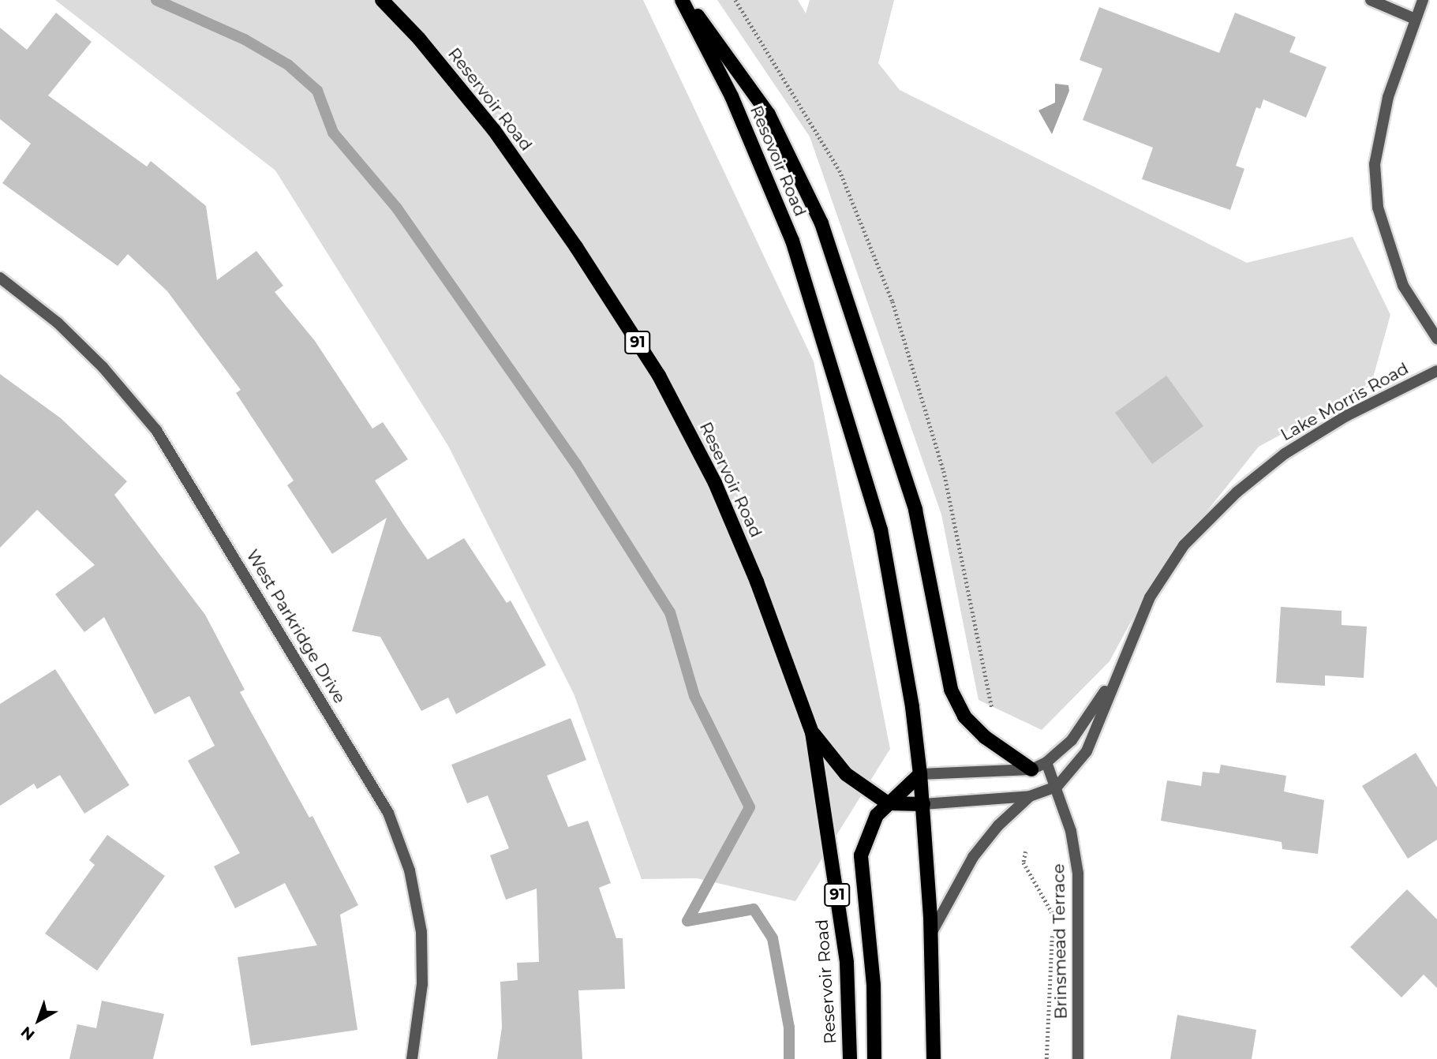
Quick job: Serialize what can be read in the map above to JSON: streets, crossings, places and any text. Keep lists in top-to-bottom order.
{
  "streets": {
    "main road": ["Reservoir Road", "Resovoir Road", "91"],
    "street": ["Lake Morris Road", "West Parkridge Drive", "Brinsmead Terrace"]
  },
  "crossings": [
    ["Resovoir Road", "Lake Morris Road"],
    ["Lake Morris Road", "Brinsmead Terrace"]
  ],
  "north": "bottom left"
}
